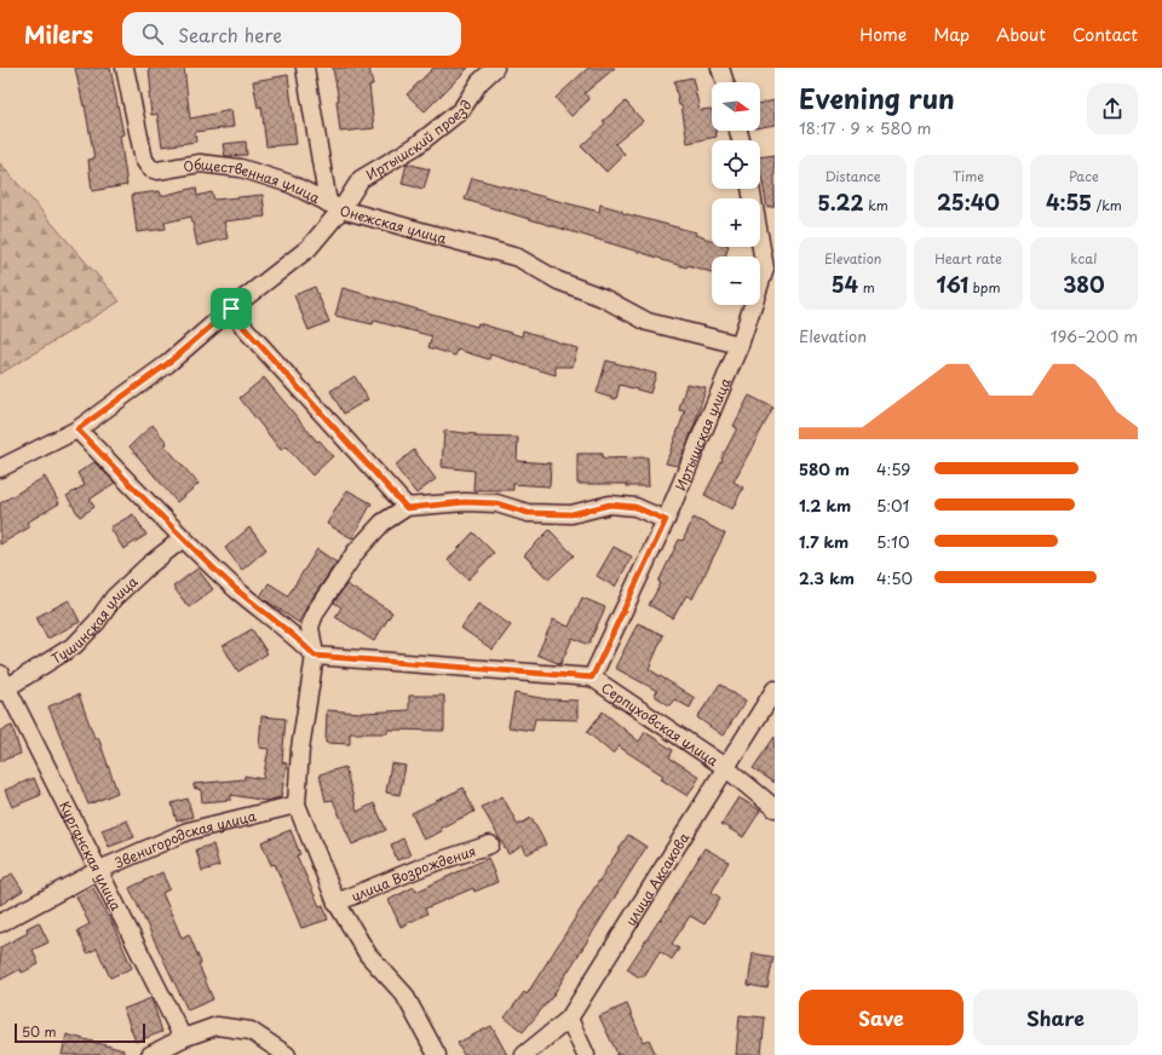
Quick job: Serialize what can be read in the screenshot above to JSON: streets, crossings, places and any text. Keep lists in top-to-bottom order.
{
  "streets": {
    "street": [
      "Иртышский проезд",
      "Общественная улица",
      "Онежская улица",
      "Иртышская улица",
      "Тушинская улица",
      "Серпуховская улица",
      "Звенигородская улица",
      "Курганская улица",
      "улица Возрождения",
      "улица Аксакова"
    ]
  },
  "crossings": [
    ["Иртышский проезд", "Общественная улица"],
    ["Иртышский проезд", "Онежская улица"],
    ["Общественная улица", "Онежская улица"],
    ["Онежская улица", "Иртышская улица"],
    ["Иртышская улица", "Серпуховская улица"],
    ["Тушинская улица", "Курганская улица"],
    ["Серпуховская улица", "улица Возрождения"],
    ["Серпуховская улица", "улица Аксакова"],
    ["Звенигородская улица", "Курганская улица"],
    ["Звенигородская улица", "улица Возрождения"]
  ],
  "scale_bar": "50 m",
  "north": "right",
  "page": {
    "header": "Milers",
    "search": "Search here",
    "nav": [
      "Home",
      "Map",
      "About",
      "Contact"
    ],
    "heading": ["Evening run", "18:17 · 9 × 580 m"],
    "map_buttons": ["+", "−"],
    "stats": [
      ["Distance", "5.22 km"],
      ["Time", "25:40"],
      ["Pace", "4:55 /km"],
      ["Elevation", "54 m"],
      ["Heart rate", "161 bpm"],
      ["kcal", "380"]
    ],
    "chart": ["Elevation", "196–200 m"],
    "list": [
      {
        "name": "580 m",
        "note": "4:59"
      },
      {
        "name": "1.2 km",
        "note": "5:01"
      },
      {
        "name": "1.7 km",
        "note": "5:10"
      },
      {
        "name": "2.3 km",
        "note": "4:50"
      }
    ],
    "buttons": ["Save", "Share"],
    "scale": "50 m"
  }
}
